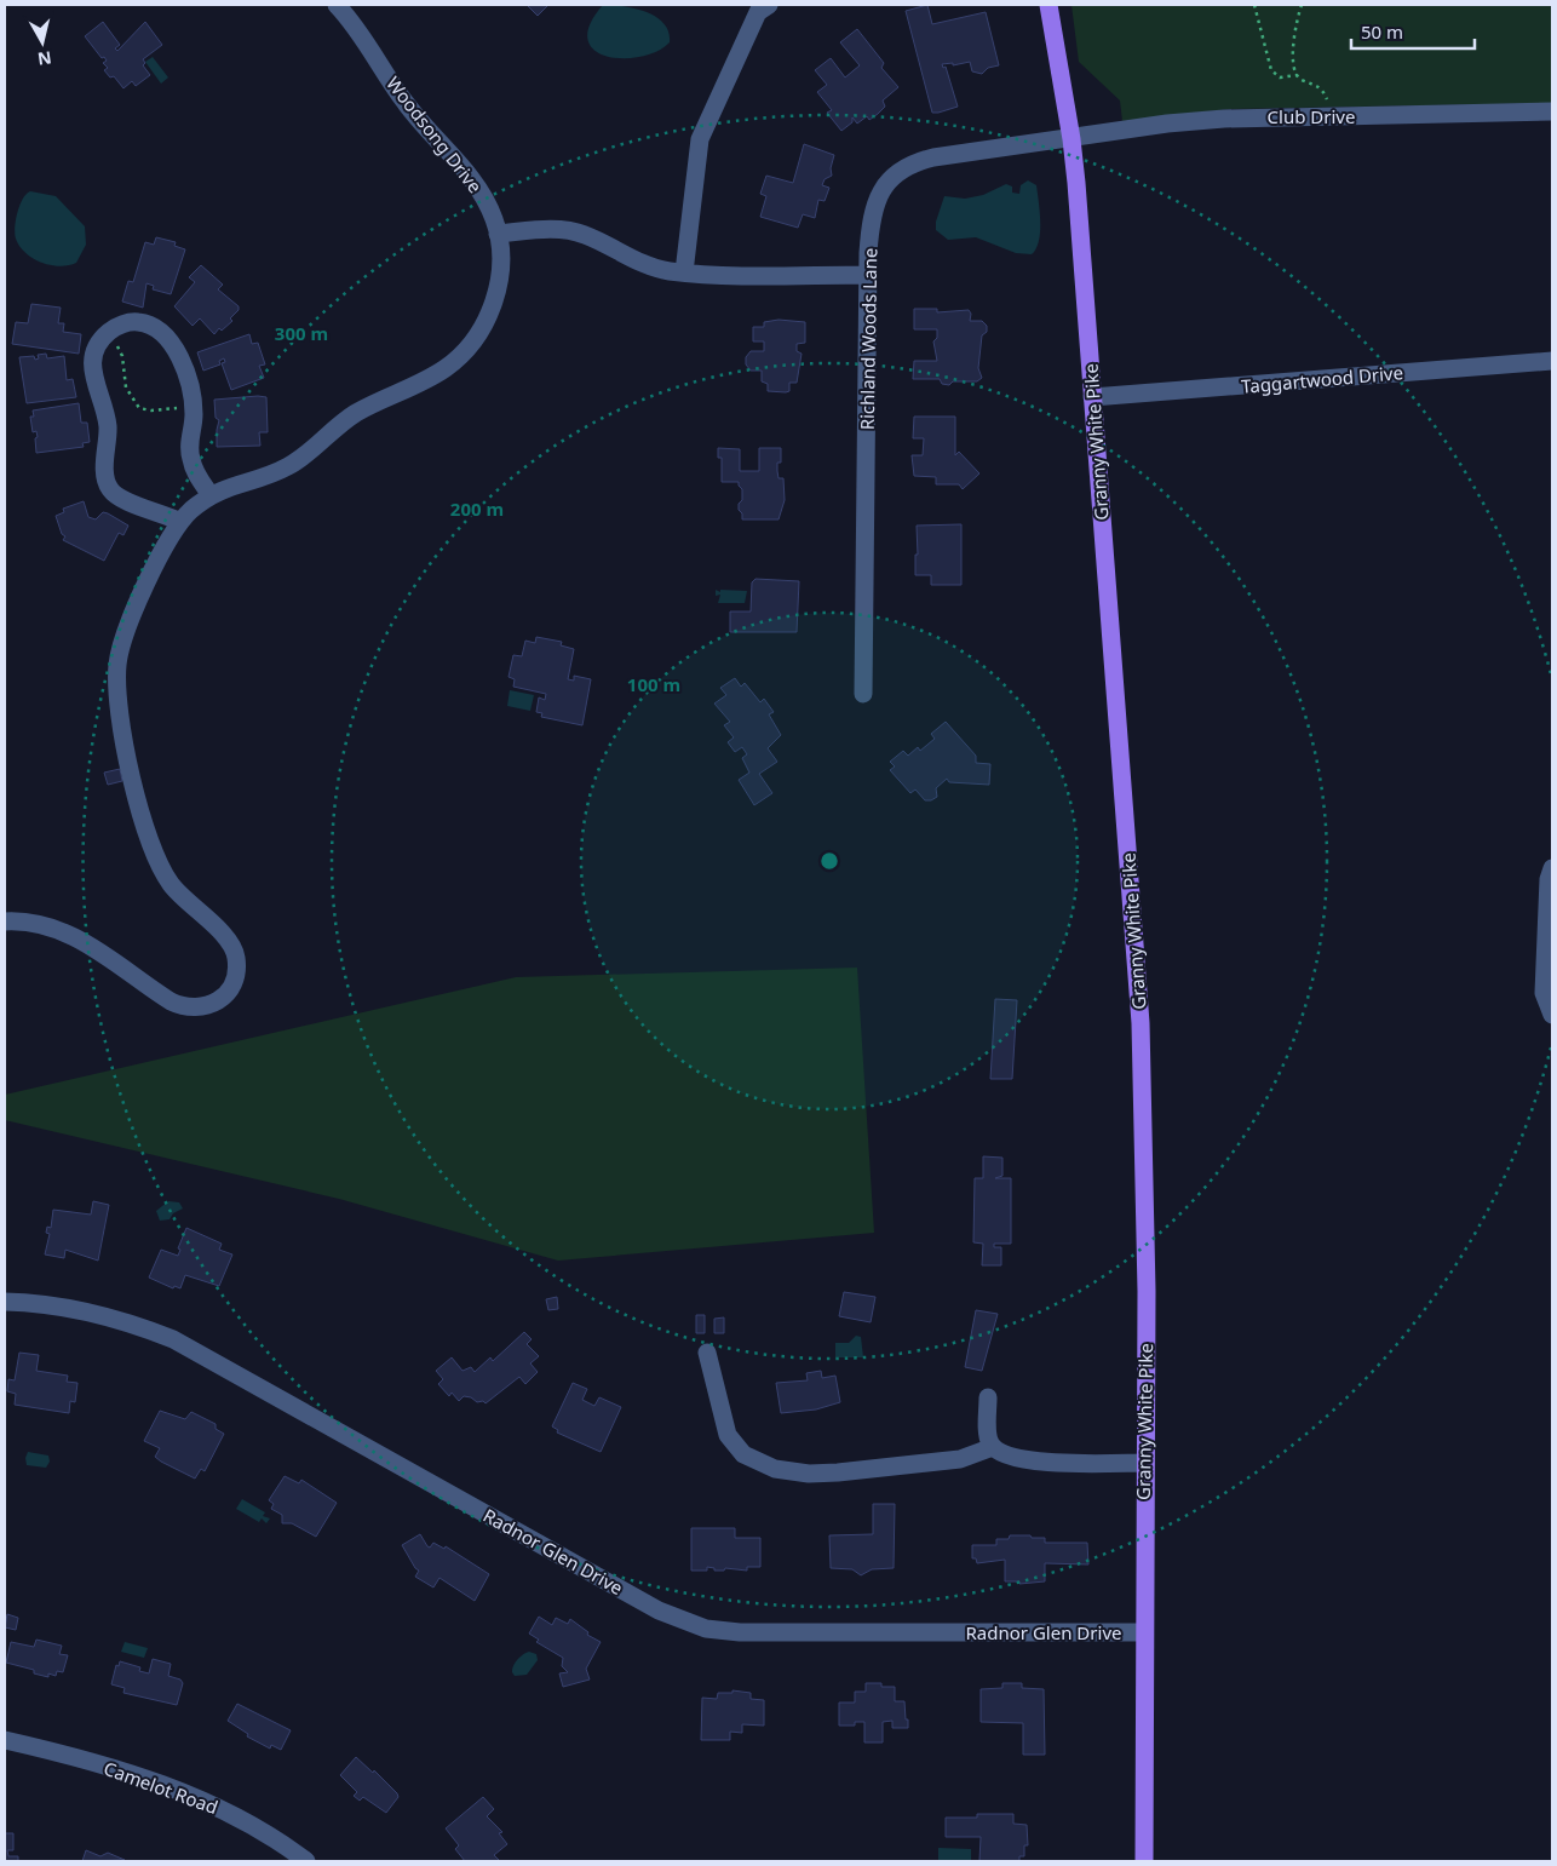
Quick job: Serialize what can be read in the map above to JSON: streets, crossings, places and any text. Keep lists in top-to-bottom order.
{
  "streets": {
    "main road": ["Granny White Pike"],
    "street": [
      "Club Drive",
      "Woodsong Drive",
      "Richland Woods Lane",
      "Taggartwood Drive",
      "Radnor Glen Drive",
      "Camelot Road"
    ]
  },
  "crossings": [
    ["Club Drive", "Richland Woods Lane"],
    ["Club Drive", "Granny White Pike"],
    ["Richland Woods Lane", "Granny White Pike"],
    ["Taggartwood Drive", "Granny White Pike"],
    ["Granny White Pike", "Radnor Glen Drive"]
  ],
  "scale_bar": "50 m",
  "north": "bottom",
  "rings": ["300 m", "200 m", "100 m"]
}
